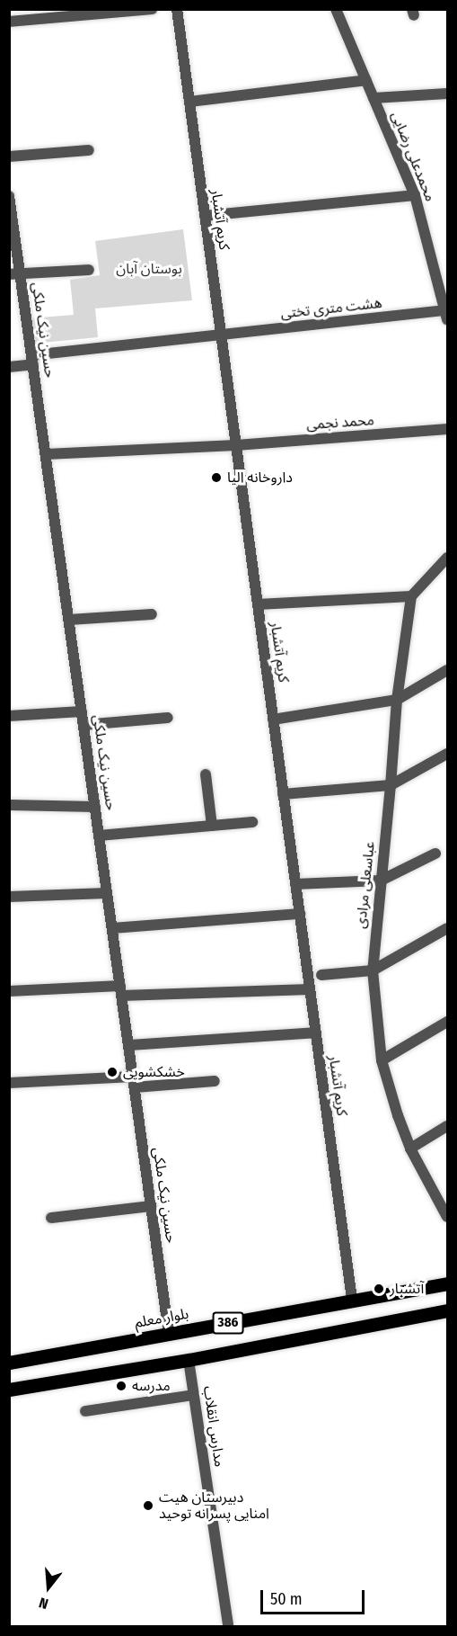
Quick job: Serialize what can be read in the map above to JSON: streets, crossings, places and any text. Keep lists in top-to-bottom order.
{
  "streets": {
    "main road": ["بلوار معلم", "386"],
    "street": [
      "محمدعلی رضایی",
      "کریم آتشبار",
      "هشت متری تختی",
      "حسین نیک ملکی",
      "محمد نجمی",
      "عباسعلی مرادی",
      "مدارس انقلاب"
    ]
  },
  "crossings": [
    ["محمدعلی رضایی", "هشت متری تختی"],
    ["کریم آتشبار", "هشت متری تختی"],
    ["کریم آتشبار", "محمد نجمی"],
    ["کریم آتشبار", "بلوار معلم"],
    ["هشت متری تختی", "حسین نیک ملکی"],
    ["حسین نیک ملکی", "محمد نجمی"],
    ["حسین نیک ملکی", "بلوار معلم"],
    ["386", "مدارس انقلاب"]
  ],
  "parks": ["بوستان آبان"],
  "places": [
    "داروخانه الیا",
    "خشکشویی",
    "آتشبار",
    "مدرسه",
    "دبیرستان هیت امنایی پسرانه توحید"
  ],
  "scale_bar": "50 m",
  "north": "bottom"
}
